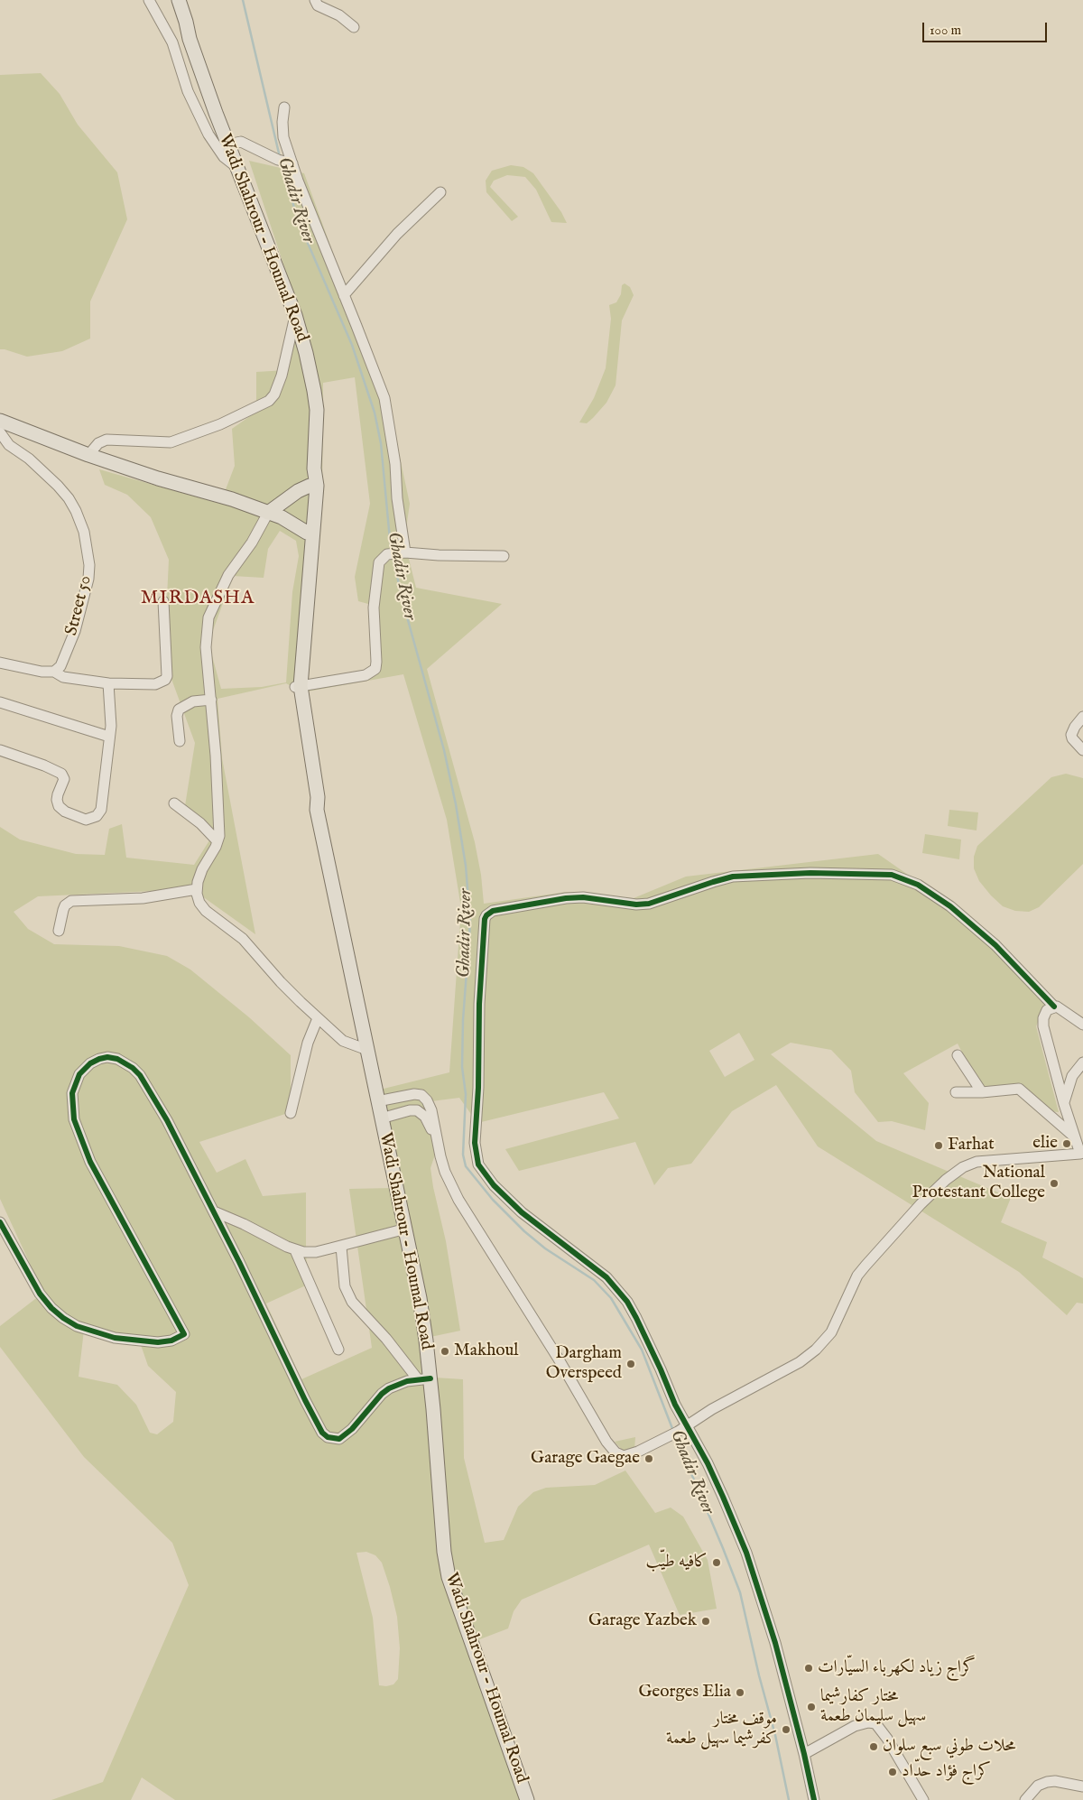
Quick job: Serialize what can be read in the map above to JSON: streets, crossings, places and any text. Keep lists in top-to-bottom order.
{
  "streets": {
    "main road": ["Wadi Shahrour - Houmal Road"],
    "street": ["Street 50"]
  },
  "districts": ["MIRDASHA"],
  "water": ["Ghadir River"],
  "places": [
    "elie",
    "Farhat",
    "National Protestant College",
    "Makhoul",
    "Dargham Overspeed",
    "Garage Gaegae",
    "كافيه طيّب",
    "Garage Yazbek",
    "گراج زياد لكهرباء السيّارات",
    "Georges Elia",
    "مختار كفارشيما سهيل سليمان طعمة",
    "موقف مختار كفرشيما سهيل طعمة",
    "محلات طوني سبع سلوان",
    "كراج فؤاد حدّاد"
  ],
  "scale_bar": "100 m"
}
